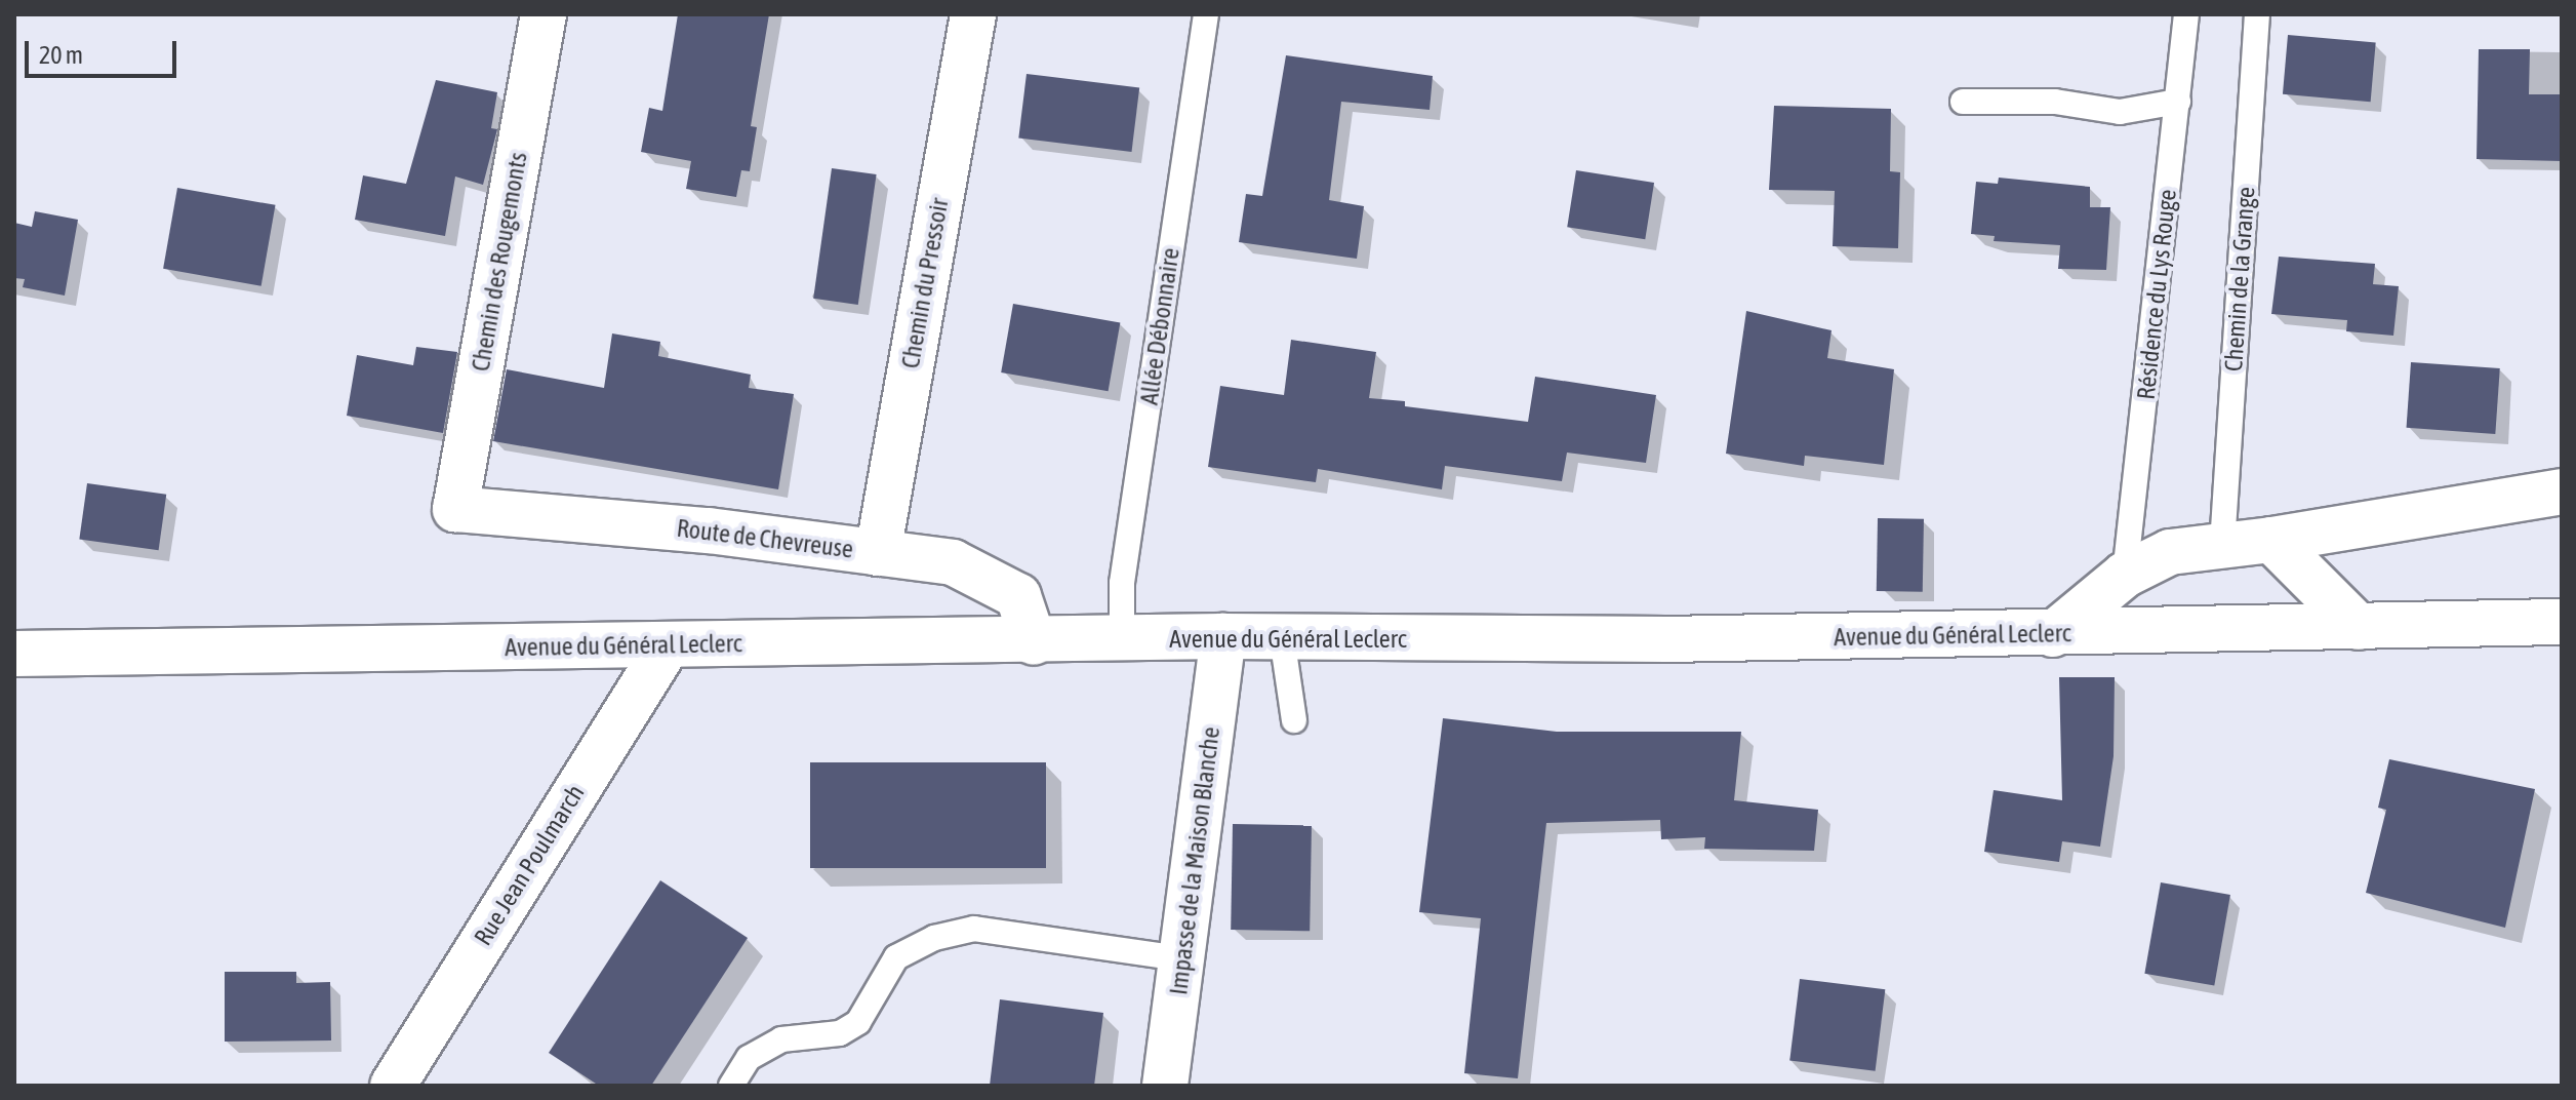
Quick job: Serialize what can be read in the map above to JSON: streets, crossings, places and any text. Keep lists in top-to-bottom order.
{
  "streets": {
    "street": [
      "Chemin des Rougemonts",
      "Chemin du Pressoir",
      "Route de Chevreuse",
      "Avenue du Général Leclerc",
      "Impasse de la Maison Blanche",
      "Rue Jean Poulmarch"
    ],
    "lane": ["Chemin de la Grange", "Résidence du Lys Rouge", "Allée Débonnaire"]
  },
  "crossings": [
    ["Chemin des Rougemonts", "Route de Chevreuse"],
    ["Chemin du Pressoir", "Route de Chevreuse"],
    ["Allée Débonnaire", "Avenue du Général Leclerc"],
    ["Route de Chevreuse", "Avenue du Général Leclerc"],
    ["Avenue du Général Leclerc", "Impasse de la Maison Blanche"],
    ["Avenue du Général Leclerc", "Rue Jean Poulmarch"]
  ],
  "scale_bar": "20 m"
}
